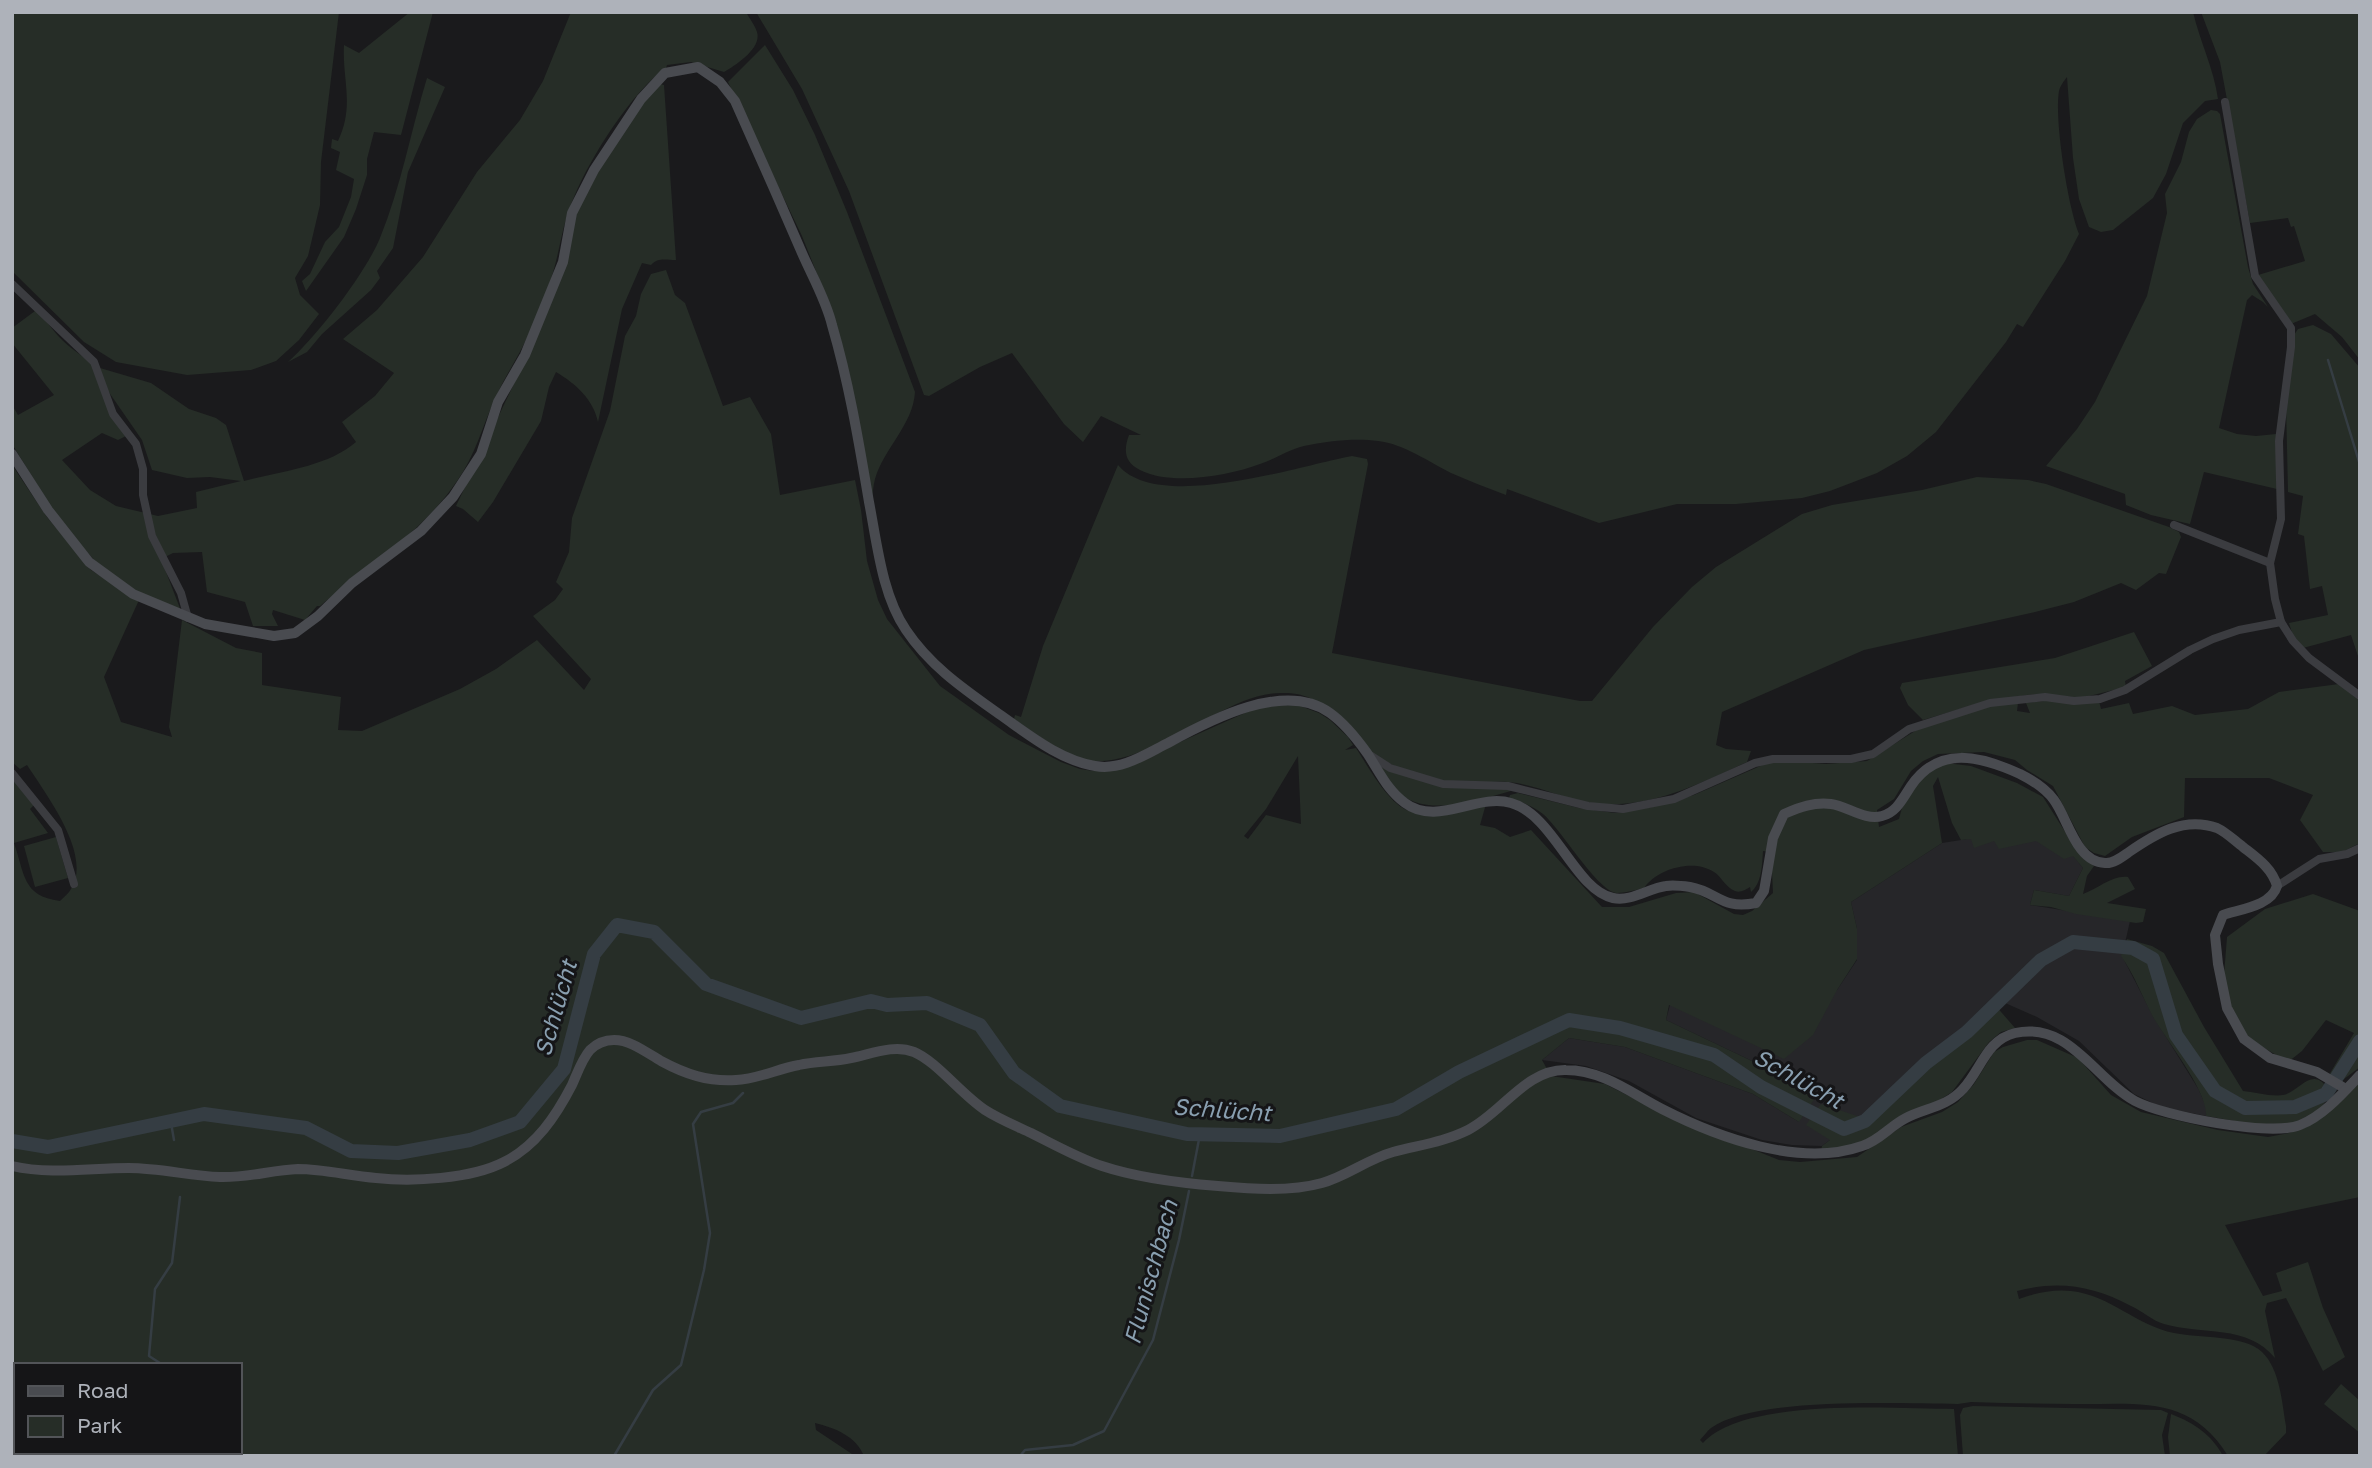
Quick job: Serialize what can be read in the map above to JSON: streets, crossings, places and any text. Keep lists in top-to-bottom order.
{
  "water": ["Schlücht", "Flunischbach"],
  "legend": ["Road", "Park"]
}
